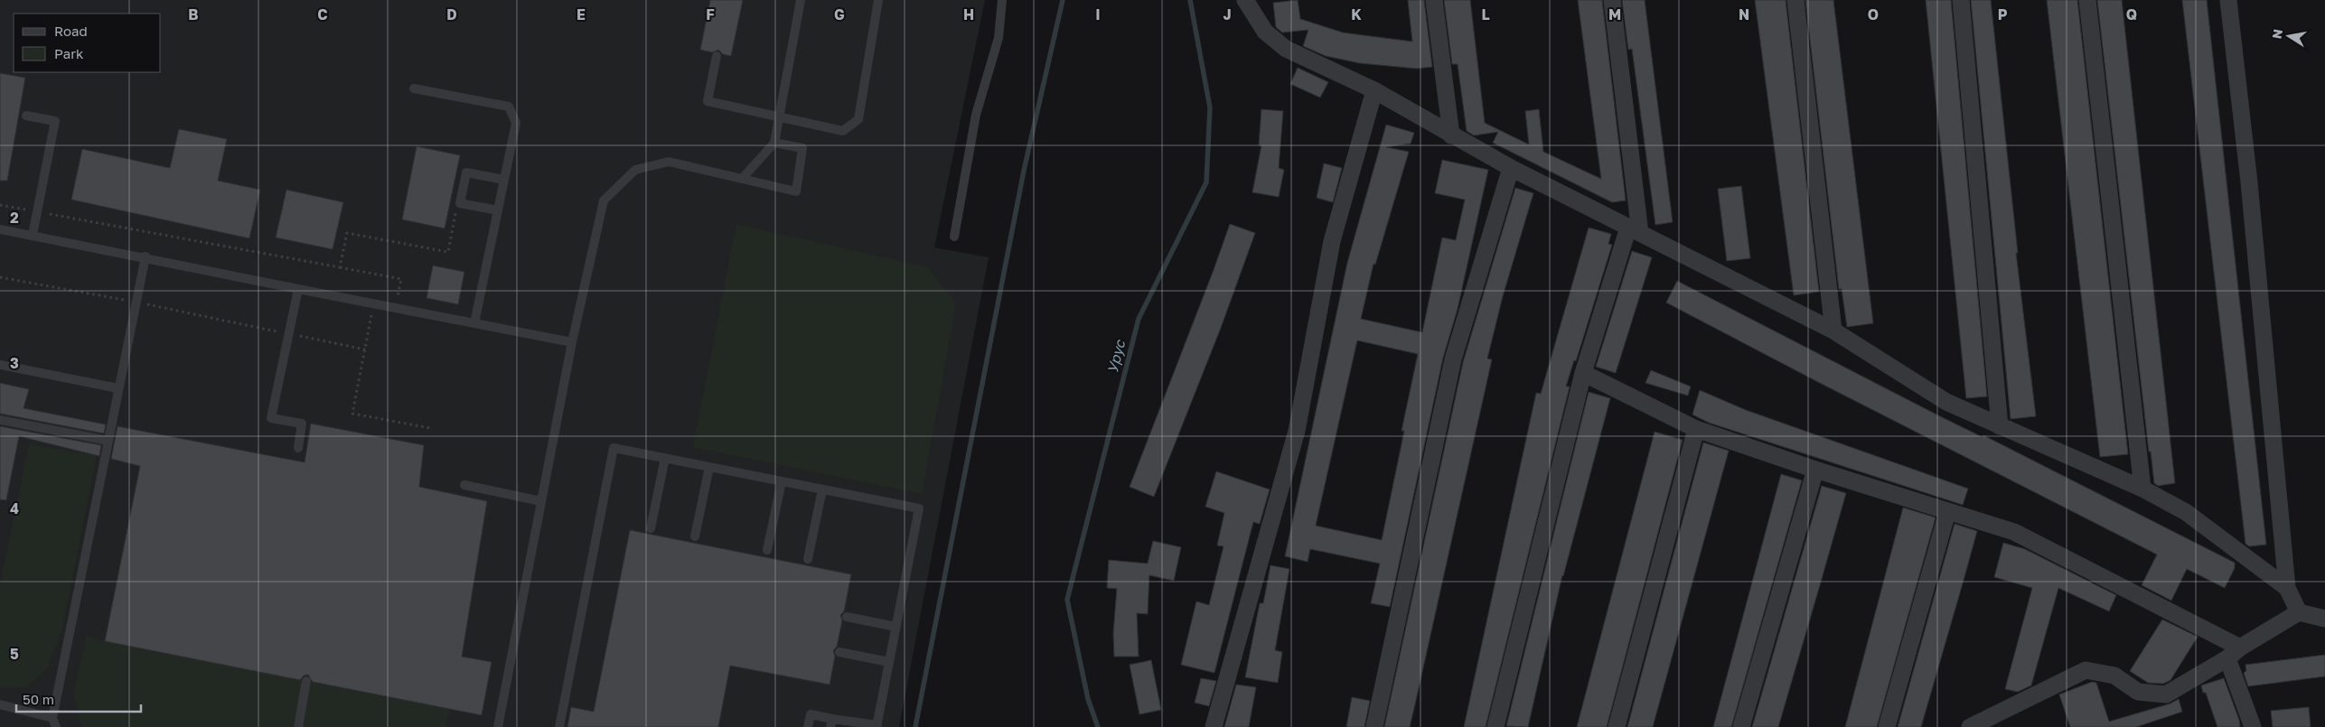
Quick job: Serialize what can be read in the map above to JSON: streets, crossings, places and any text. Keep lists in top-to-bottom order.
{
  "water": ["Урус"],
  "legend": ["Road", "Park"],
  "scale_bar": "50 m",
  "north": "left",
  "grid": {
    "columns": [
      "B",
      "C",
      "D",
      "E",
      "F",
      "G",
      "H",
      "I",
      "J",
      "K",
      "L",
      "M",
      "N",
      "O",
      "P",
      "Q"
    ],
    "rows": [
      "2",
      "3",
      "4",
      "5"
    ]
  }
}
